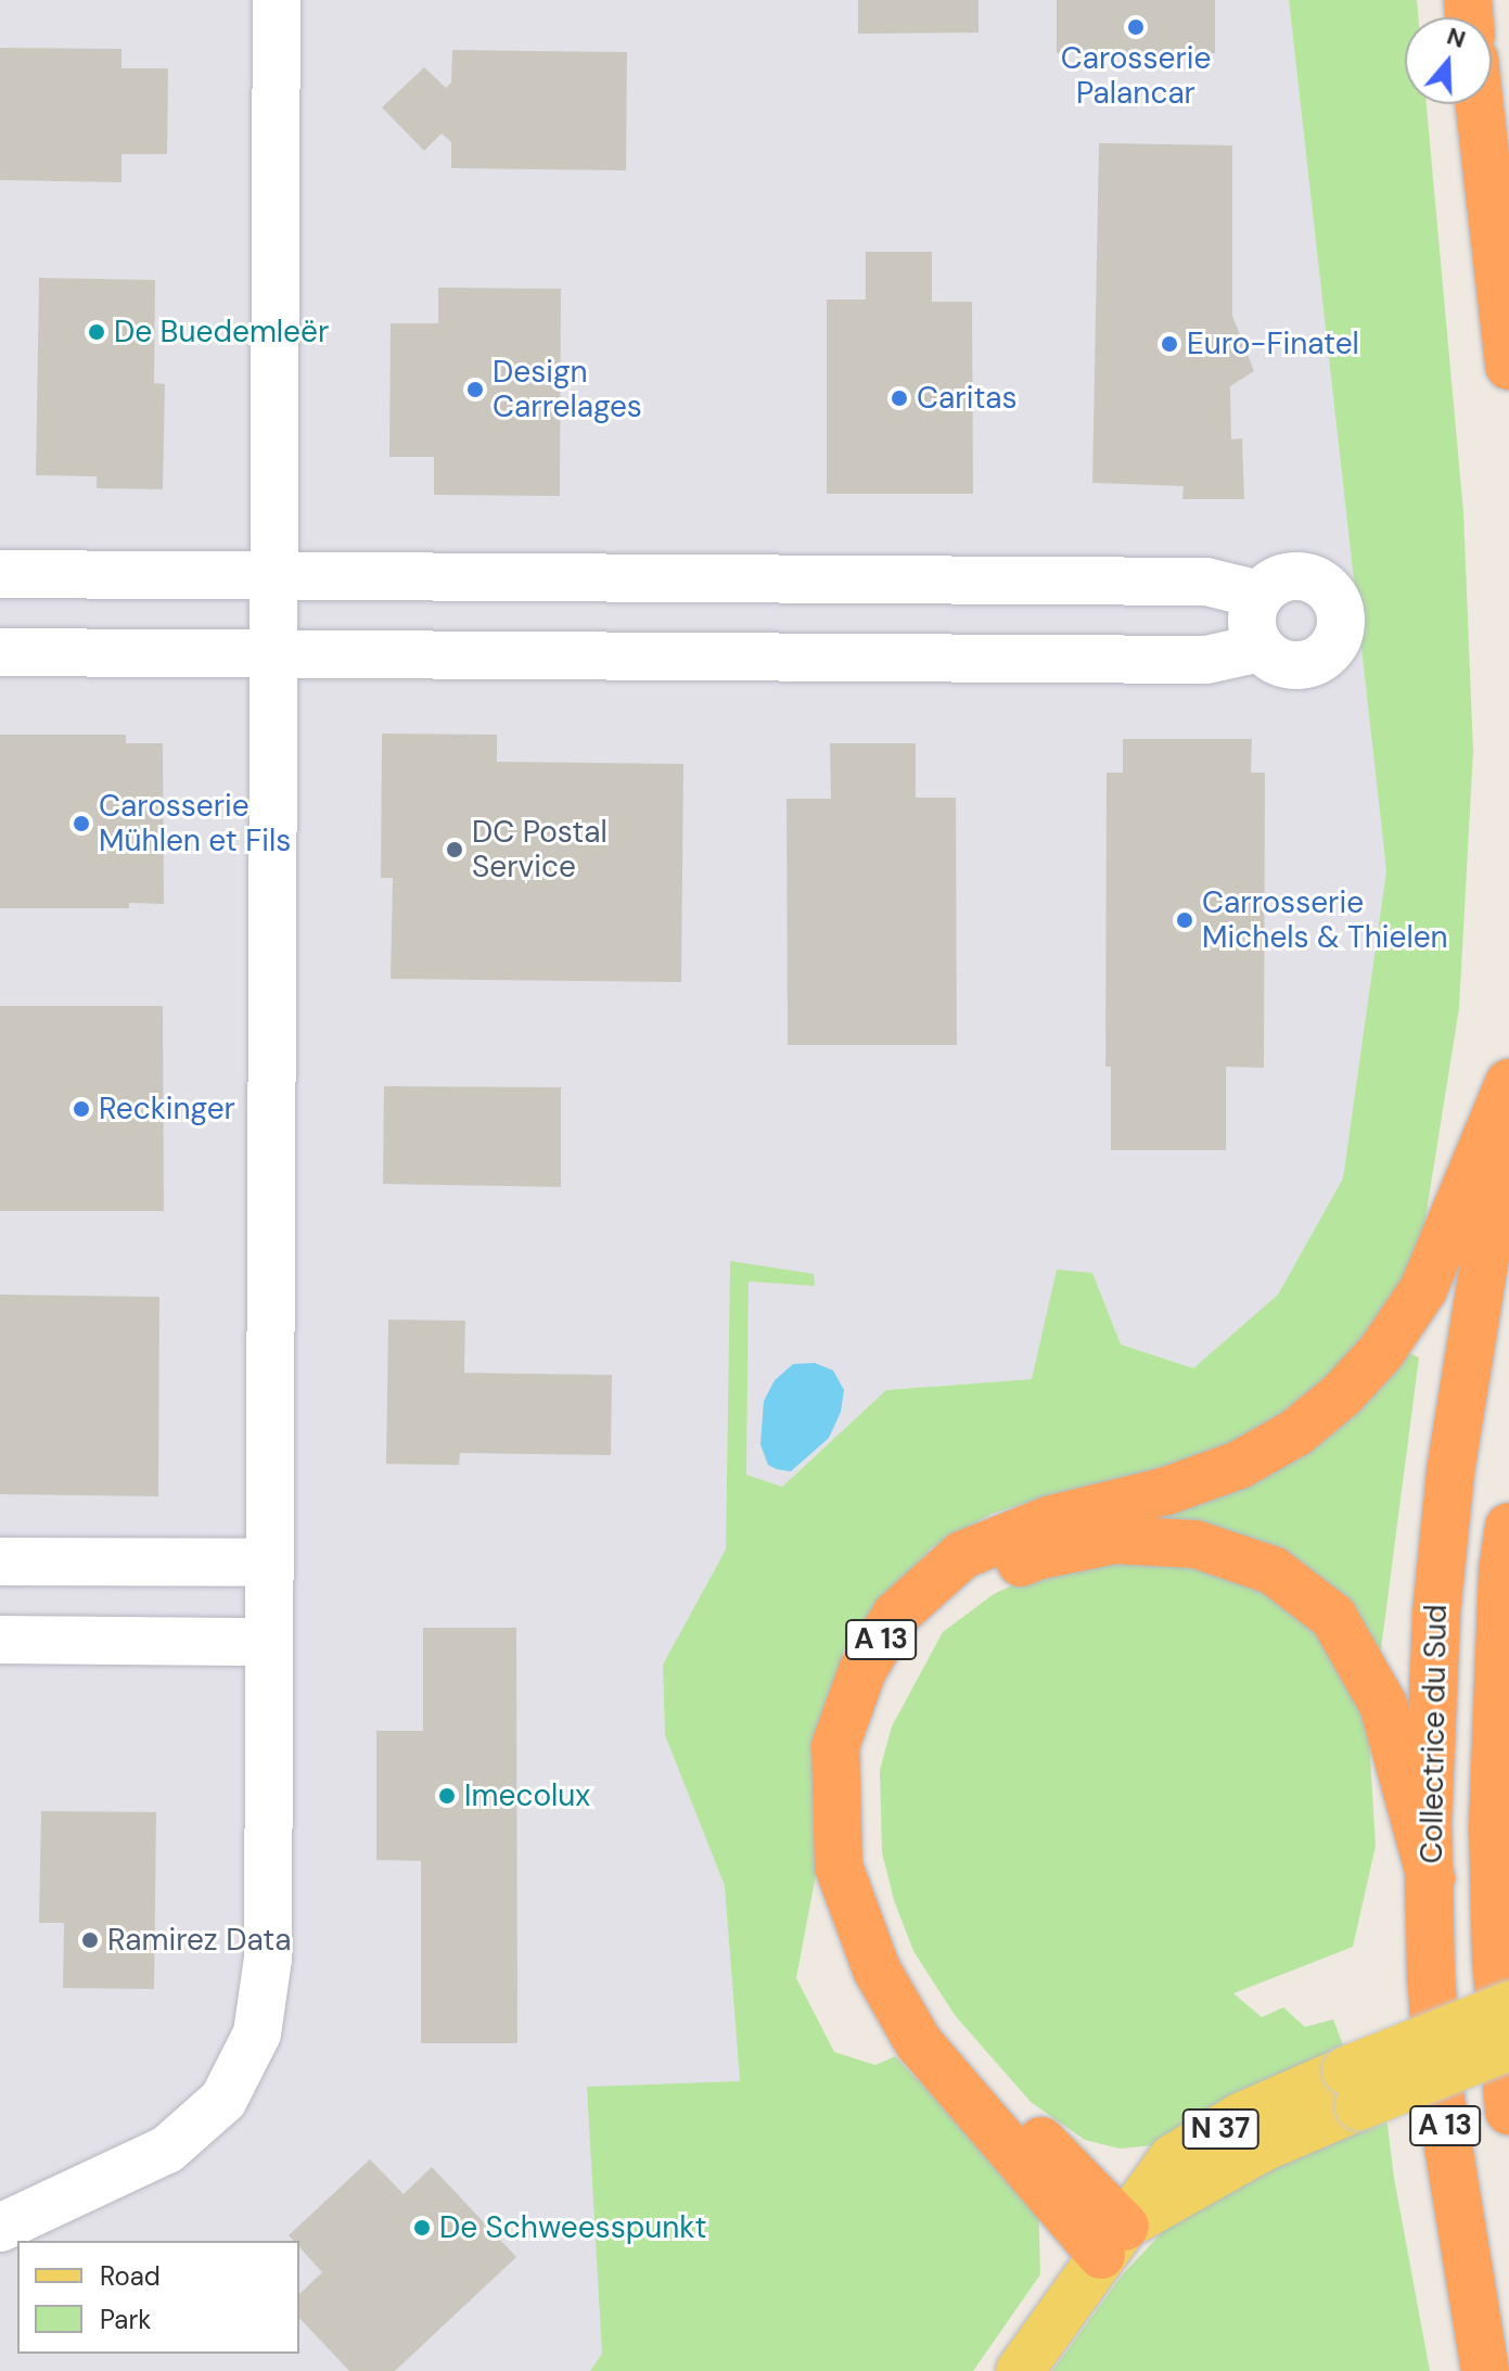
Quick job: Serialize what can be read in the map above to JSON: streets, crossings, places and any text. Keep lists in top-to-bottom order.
{
  "streets": {
    "highway": ["A 13", "Collectrice du Sud"],
    "main road": ["N 37"]
  },
  "crossings": [
    ["A 13", "Collectrice du Sud"],
    ["A 13", "N 37"]
  ],
  "places": [
    "Carosserie Palancar",
    "De Buedemleër",
    "Euro-Finatel",
    "Design Carrelages",
    "Caritas",
    "Carosserie Mühlen et Fils",
    "DC Postal Service",
    "Carrosserie Michels & Thielen",
    "Reckinger",
    "Imecolux",
    "Ramirez Data",
    "De Schweesspunkt"
  ],
  "legend": ["Road", "Park"],
  "north": "top"
}
